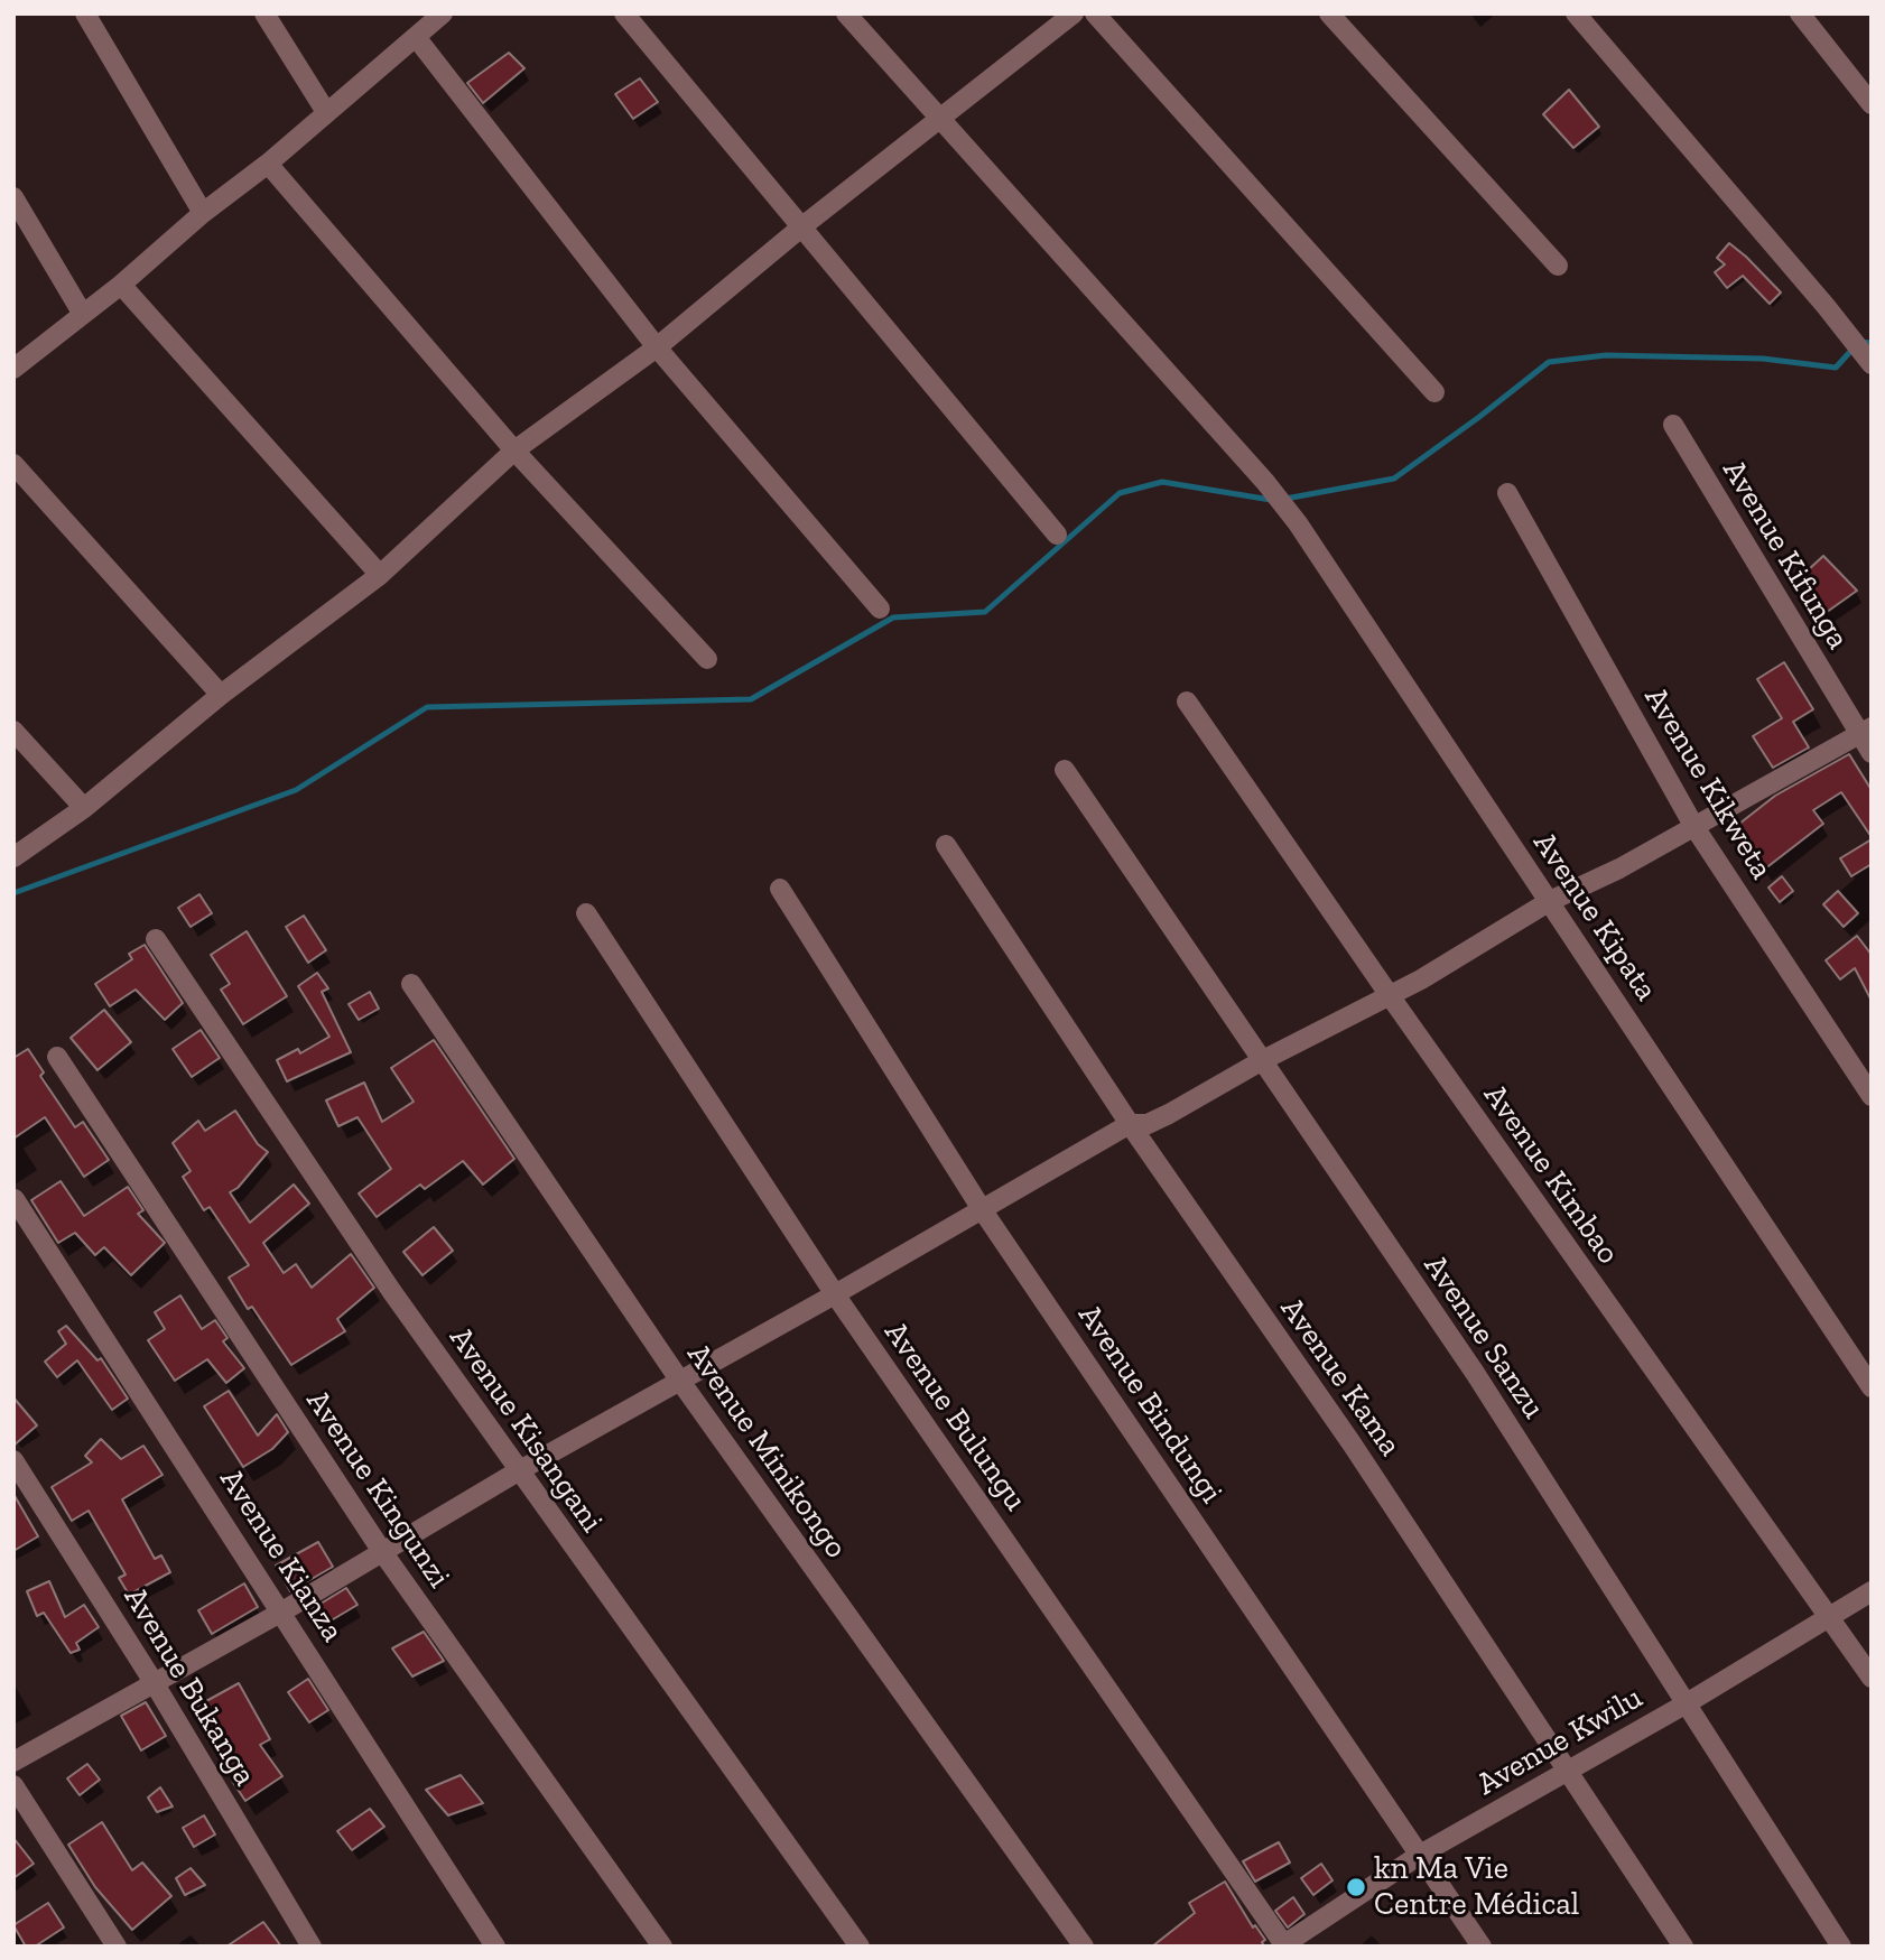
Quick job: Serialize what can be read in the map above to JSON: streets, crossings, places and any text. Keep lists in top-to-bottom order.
{
  "streets": {
    "street": [
      "Avenue Kifunga",
      "Avenue Kikweta",
      "Avenue Kipata",
      "Avenue Kimbao",
      "Avenue Sanzu",
      "Avenue Kama",
      "Avenue Bindungi",
      "Avenue Bulungu",
      "Avenue Kisangani",
      "Avenue Minikongo",
      "Avenue Kingunzi",
      "Avenue Kianza",
      "Avenue Bukanga",
      "Avenue Kwilu"
    ]
  },
  "crossings": [
    ["Avenue Kimbao", "Avenue Kwilu"],
    ["Avenue Sanzu", "Avenue Kwilu"],
    ["Avenue Kama", "Avenue Kwilu"],
    ["Avenue Bindungi", "Avenue Kwilu"],
    ["Avenue Bulungu", "Avenue Kwilu"]
  ],
  "places": ["kn Ma Vie Centre Médical"]
}
